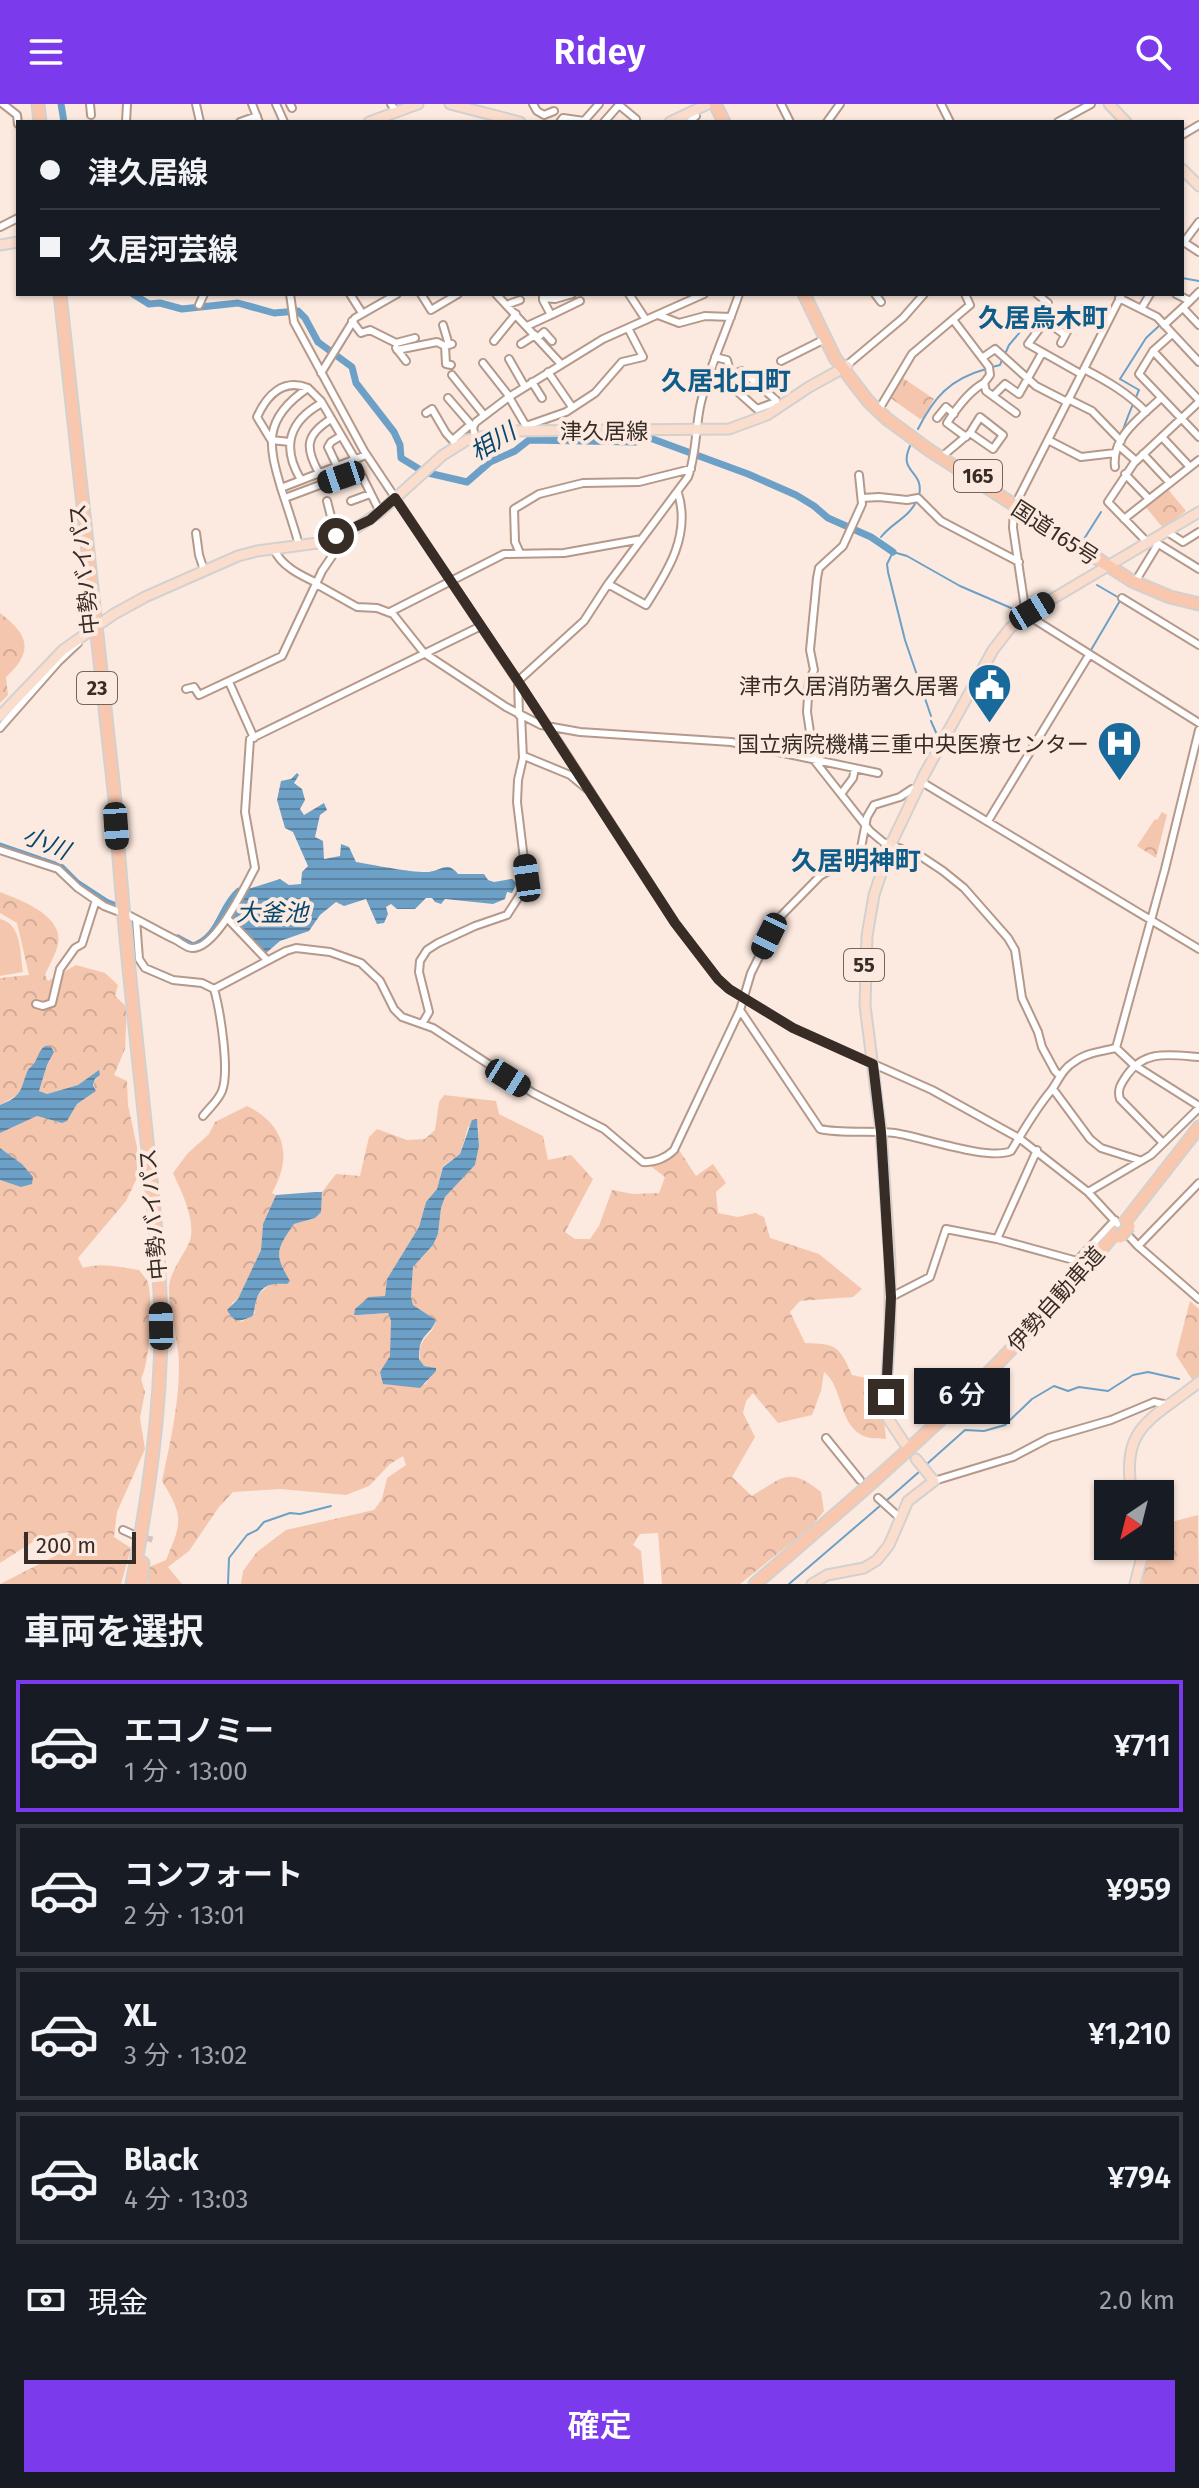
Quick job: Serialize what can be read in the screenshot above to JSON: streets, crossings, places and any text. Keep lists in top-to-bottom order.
{
  "streets": {
    "highway": [
      "165",
      "国道165号",
      "中勢バイパス",
      "23",
      "伊勢自動車道"
    ],
    "main road": ["津久居線", "55"]
  },
  "crossings": [
    ["津久居線", "国道165号"],
    ["津久居線", "中勢バイパス"],
    ["国道165号", "55"]
  ],
  "districts": ["久居烏木町", "久居北口町", "久居明神町"],
  "water": ["相川", "小川", "大釜池"],
  "places": {
    "public building": ["津市久居消防署久居署"],
    "hospital": ["国立病院機構三重中央医療センター"]
  },
  "scale_bar": "200 m",
  "north": "bottom left",
  "page": {
    "header": "Ridey",
    "banner": ["津久居線", "久居河芸線"],
    "bubble": "6 分",
    "scale": "200 m",
    "heading": "車両を選択",
    "list": [
      {
        "name": "エコノミー",
        "note": "1 分 · 13:00",
        "value": "¥711"
      },
      {
        "name": "コンフォート",
        "note": "2 分 · 13:01",
        "value": "¥959"
      },
      {
        "name": "XL",
        "note": "3 分 · 13:02",
        "value": "¥1,210"
      },
      {
        "name": "Black",
        "note": "4 分 · 13:03",
        "value": "¥794"
      }
    ],
    "pay": ["現金", "2.0 km"],
    "buttons": "確定"
  }
}
